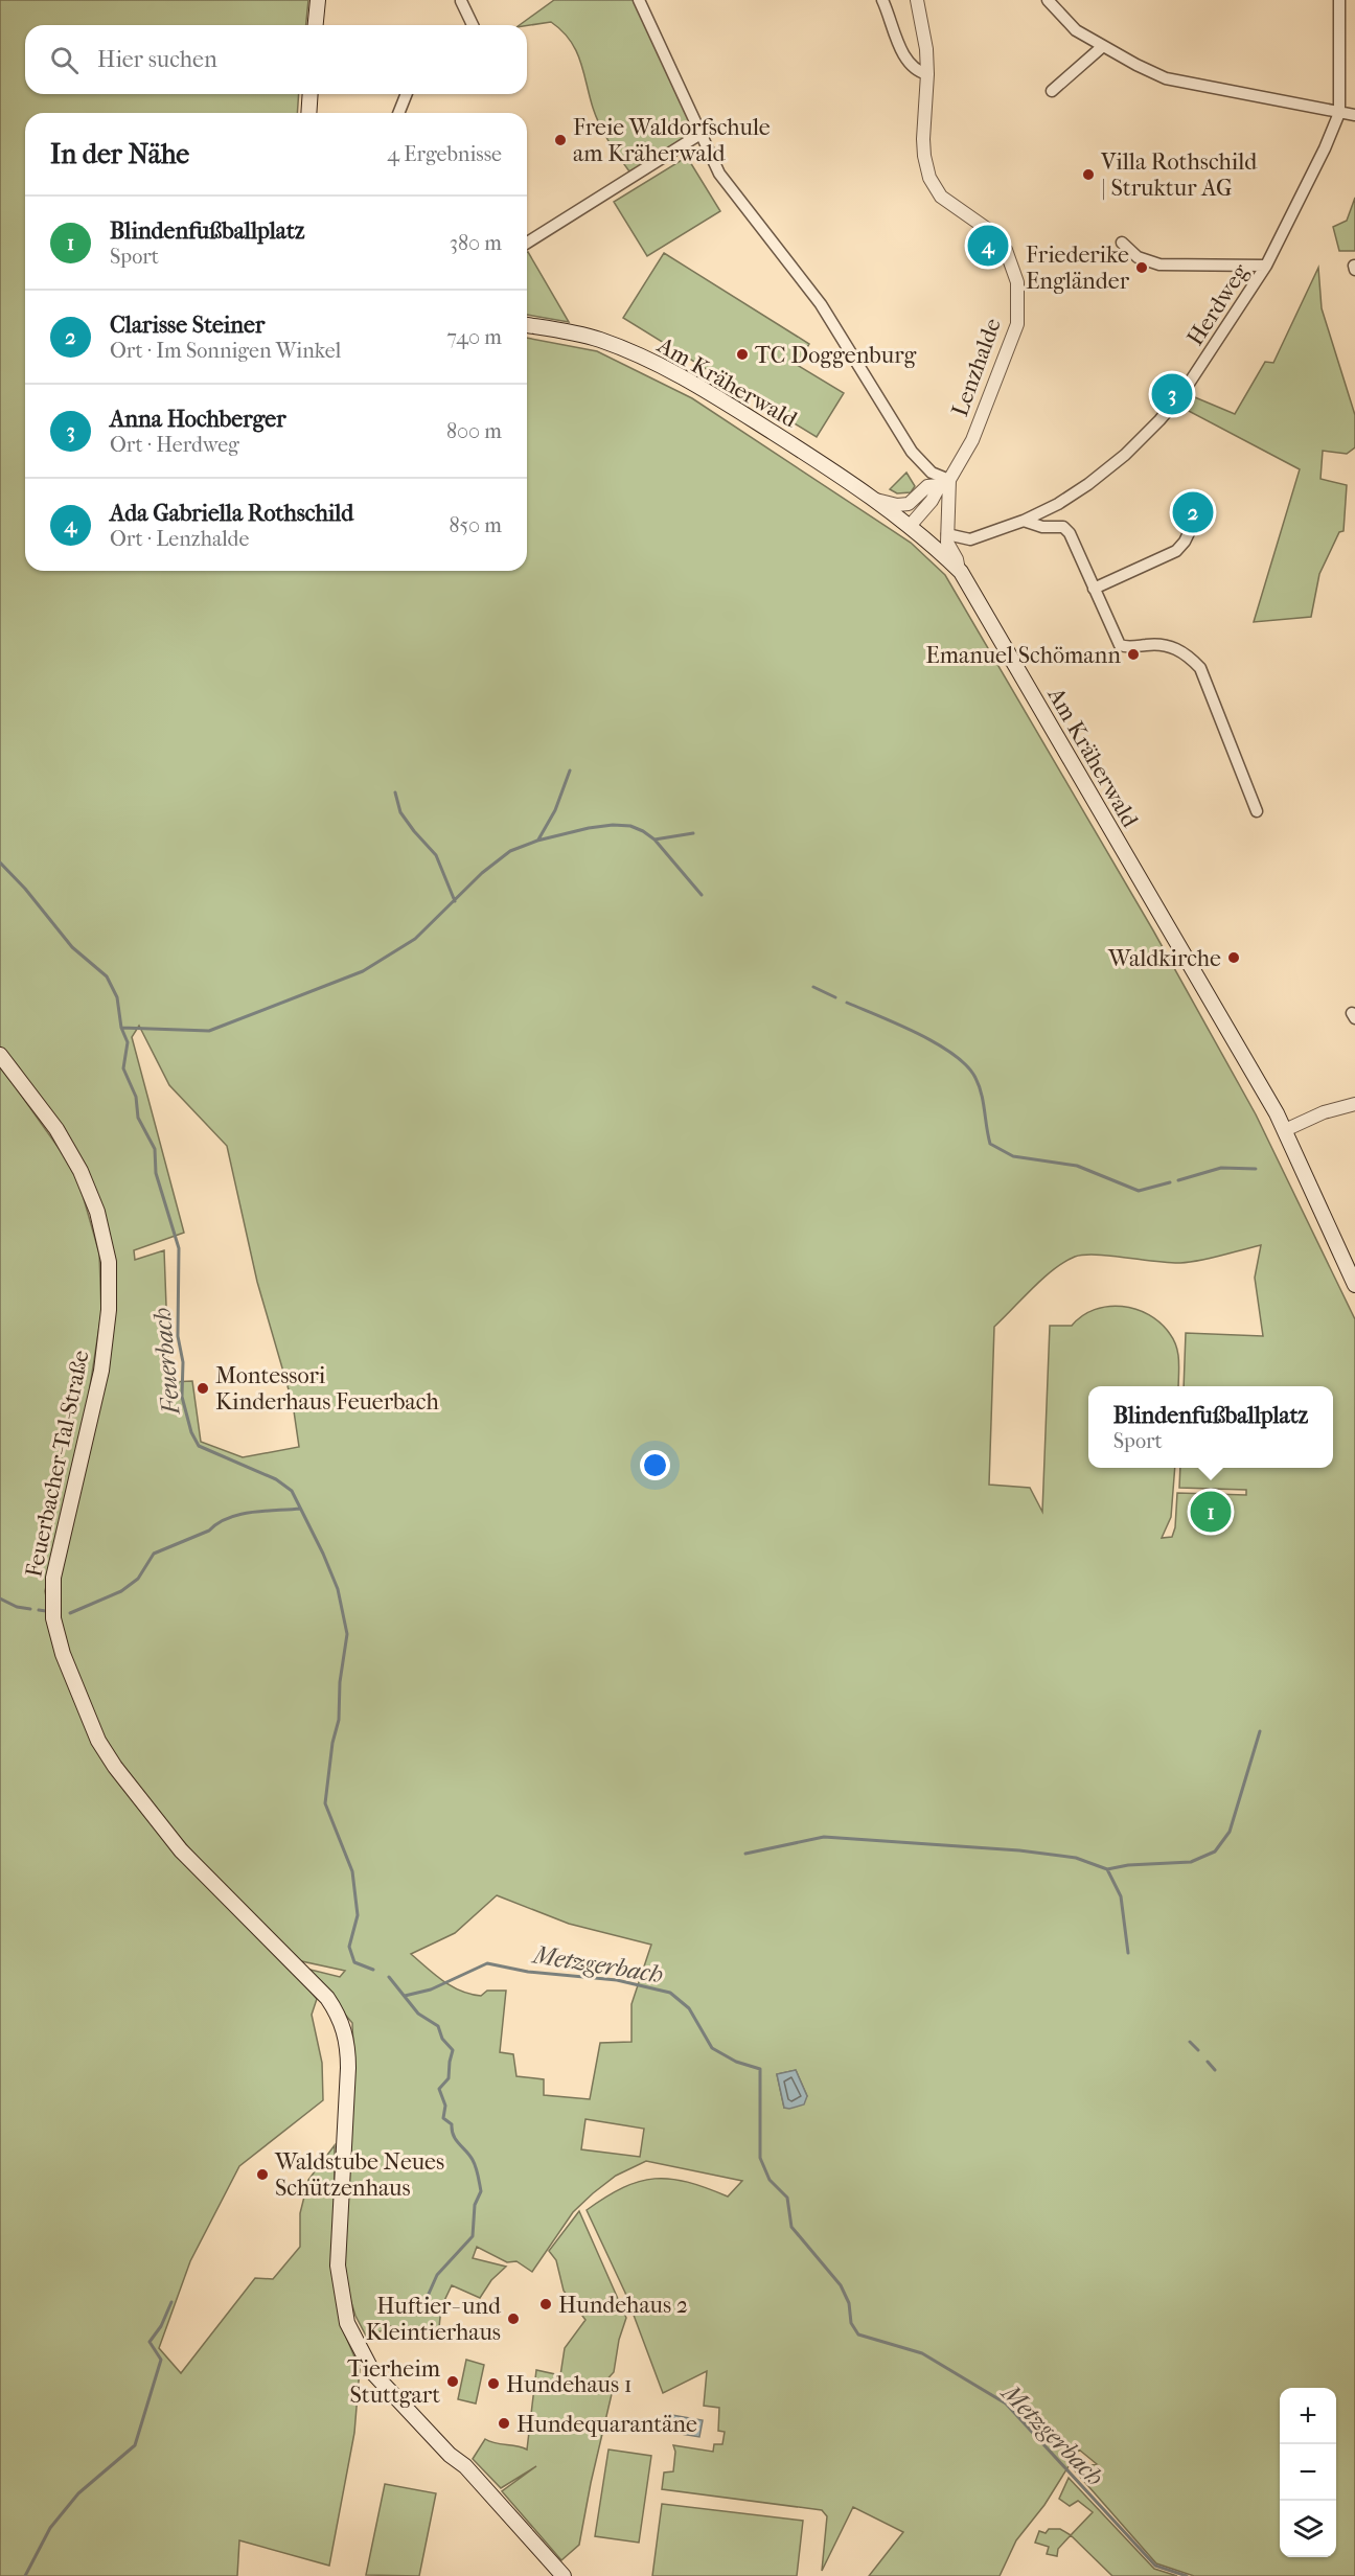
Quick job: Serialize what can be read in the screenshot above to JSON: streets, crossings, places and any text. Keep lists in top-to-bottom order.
{
  "streets": {
    "main road": ["Am Kräherwald", "Feuerbacher-Tal-Straße"],
    "street": ["Herdweg", "Lenzhalde"]
  },
  "crossings": [
    ["Herdweg", "Lenzhalde"],
    ["Lenzhalde", "Am Kräherwald"]
  ],
  "water": ["Feuerbach", "Metzgerbach"],
  "places": [
    "Freie Waldorfschule am Kräherwald",
    "Villa Rothschild | Struktur AG",
    "Friederike Engländer",
    "TC Doggenburg",
    "Emanuel Schömann",
    "Waldkirche",
    "Montessori Kinderhaus Feuerbach",
    "Waldstube Neues Schützenhaus",
    "Hundehaus 2",
    "Huftier- und Kleintierhaus",
    "Tierheim Stuttgart",
    "Hundehaus 1",
    "Hundequarantäne"
  ],
  "page": {
    "search": "Hier suchen",
    "heading": ["In der Nähe", "4 Ergebnisse"],
    "list": [
      {
        "mark": "1",
        "name": "Blindenfußballplatz",
        "note": "Sport",
        "value": "380 m"
      },
      {
        "mark": "2",
        "name": "Clarisse Steiner",
        "note": "Ort · Im Sonnigen Winkel",
        "value": "740 m"
      },
      {
        "mark": "3",
        "name": "Anna Hochberger",
        "note": "Ort · Herdweg",
        "value": "800 m"
      },
      {
        "mark": "4",
        "name": "Ada Gabriella Rothschild",
        "note": "Ort · Lenzhalde",
        "value": "850 m"
      }
    ],
    "pins": [
      "4",
      "3",
      "2",
      "1"
    ],
    "popup": ["Blindenfußballplatz", "Sport"],
    "map_buttons": ["+", "−"]
  }
}
